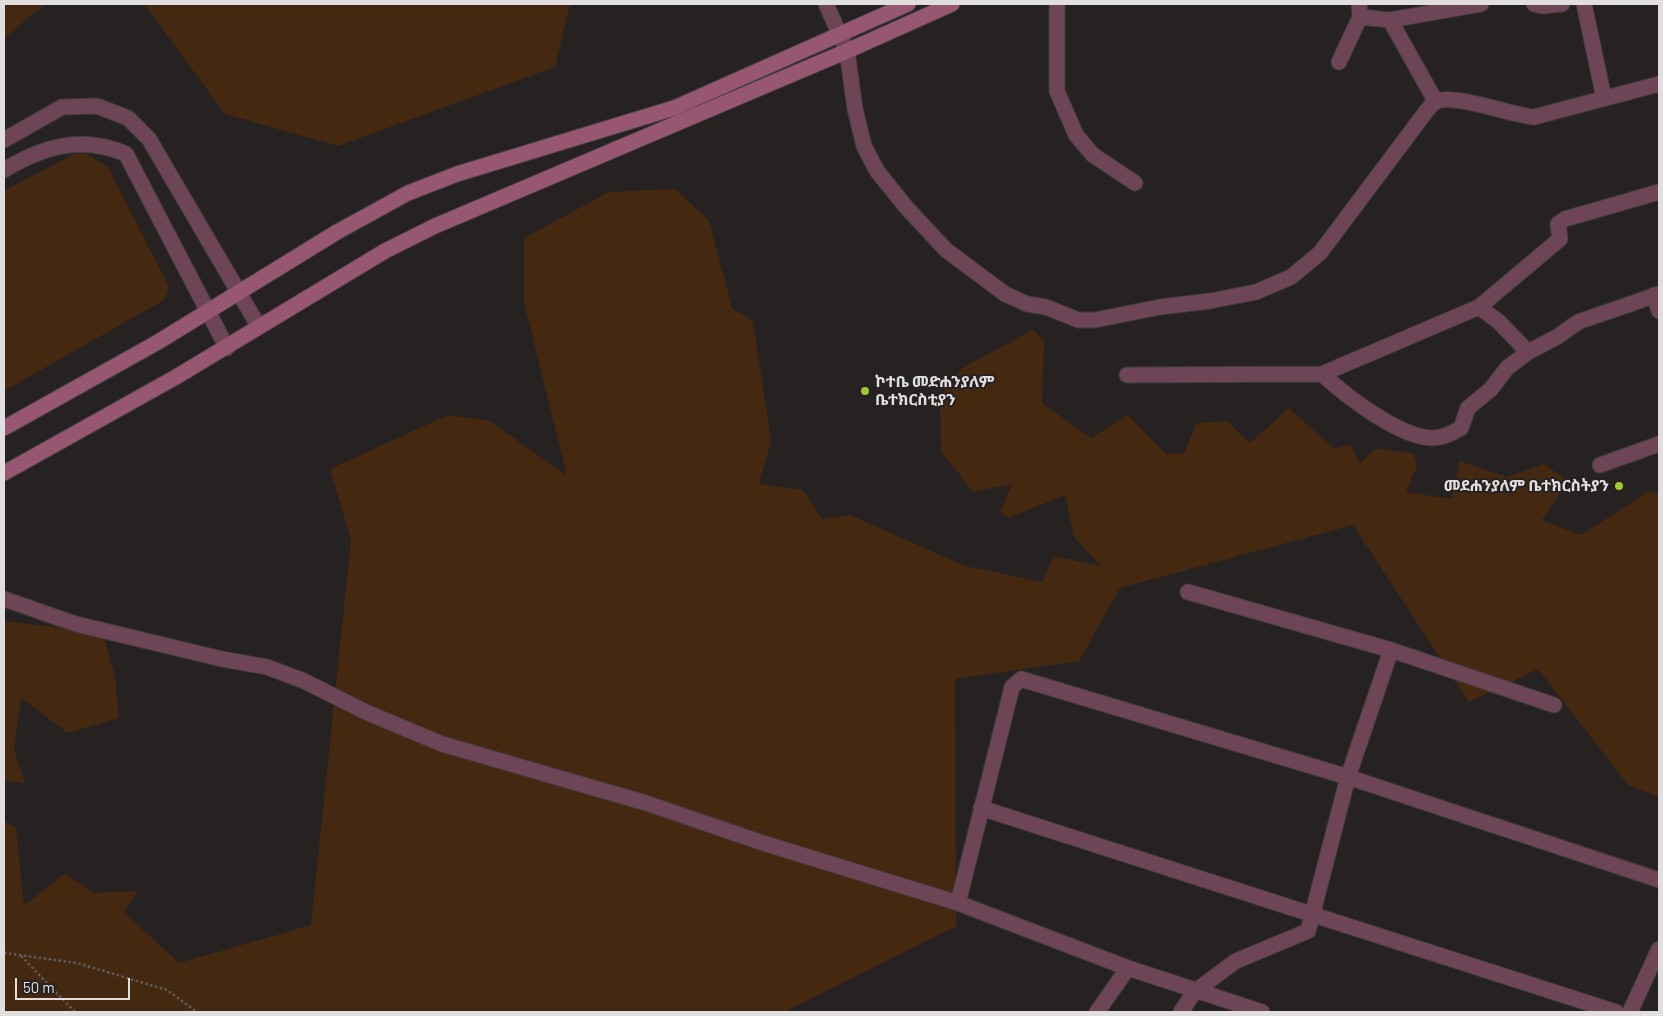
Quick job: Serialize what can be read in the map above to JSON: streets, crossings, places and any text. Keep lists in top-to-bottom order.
{
  "places": ["ኮተቤ መድሐንያለም ቤተክርስቲያን", "መደሐንያለም ቤተክርስትያን"],
  "scale_bar": "50 m"
}
